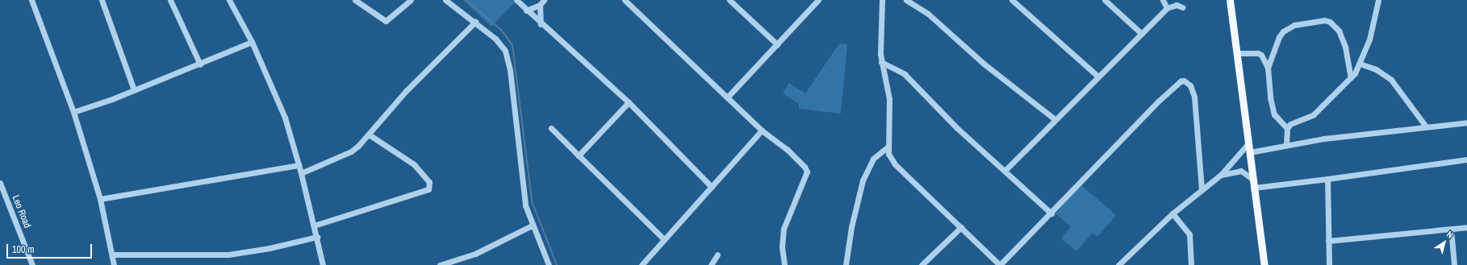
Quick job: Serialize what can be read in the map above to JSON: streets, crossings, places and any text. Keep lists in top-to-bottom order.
{
  "streets": {
    "street": ["Leo Road"]
  },
  "scale_bar": "100 m",
  "north": "top right"
}
